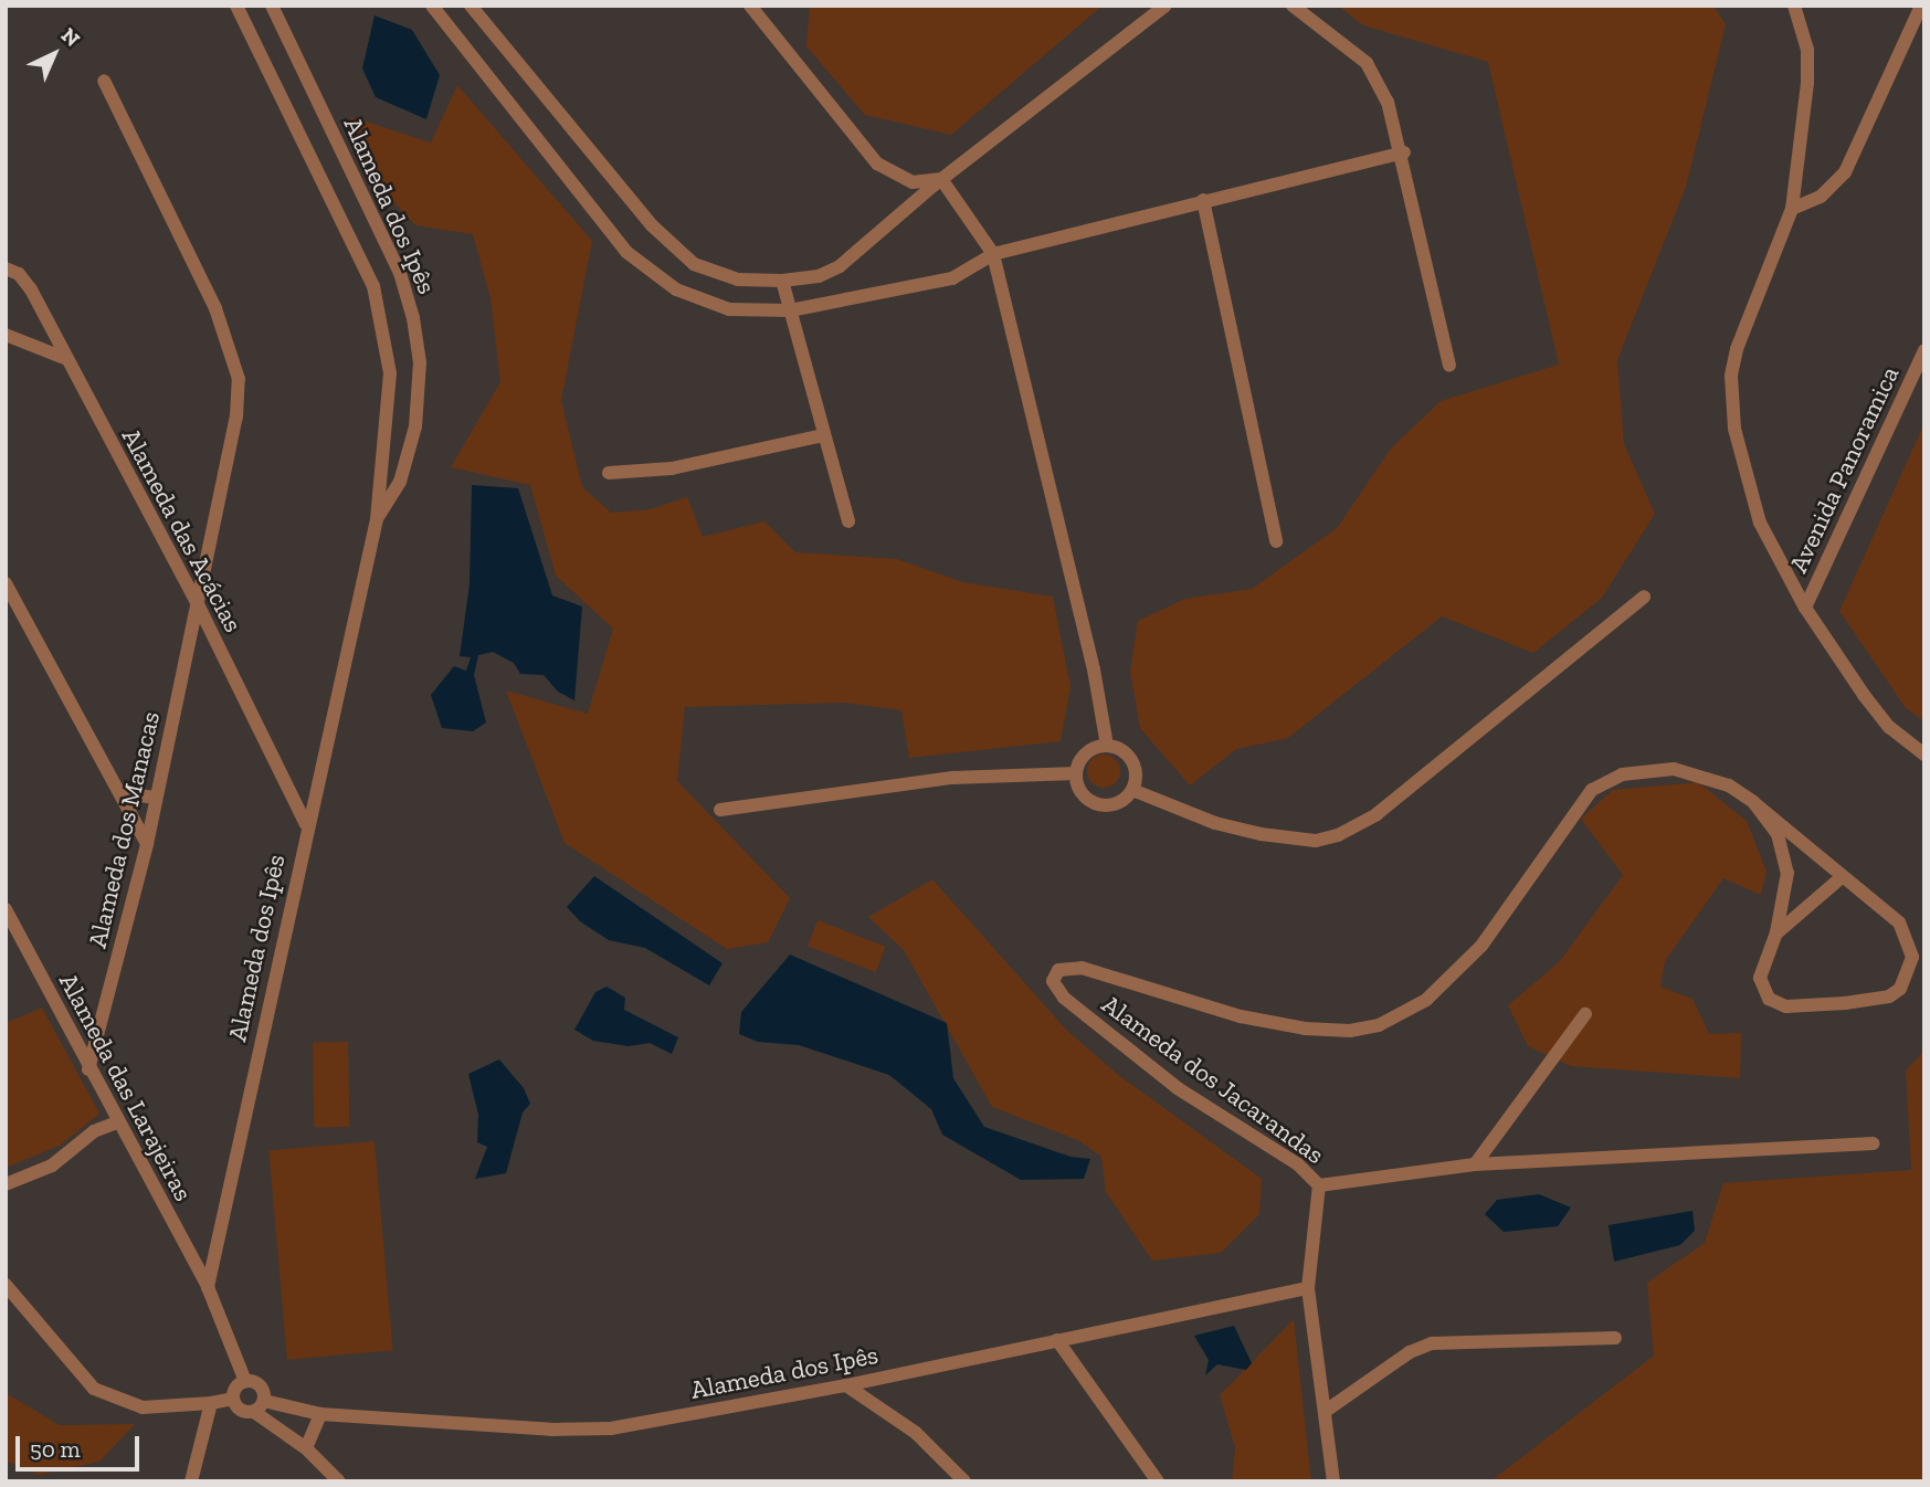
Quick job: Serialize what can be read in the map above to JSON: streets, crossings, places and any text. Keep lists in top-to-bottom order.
{
  "streets": {
    "street": [
      "Alameda dos Ipês",
      "Avenida Panoramica",
      "Alameda das Acácias",
      "Alameda dos Manacas",
      "Alameda dos Jacarandas",
      "Alameda das Larajeiras"
    ]
  },
  "crossings": [
    ["Alameda dos Ipês", "Alameda das Acácias"],
    ["Alameda dos Ipês", "Alameda das Larajeiras"],
    ["Alameda das Acácias", "Alameda dos Manacas"],
    ["Alameda dos Manacas", "Alameda das Larajeiras"]
  ],
  "scale_bar": "50 m",
  "north": "top right"
}
